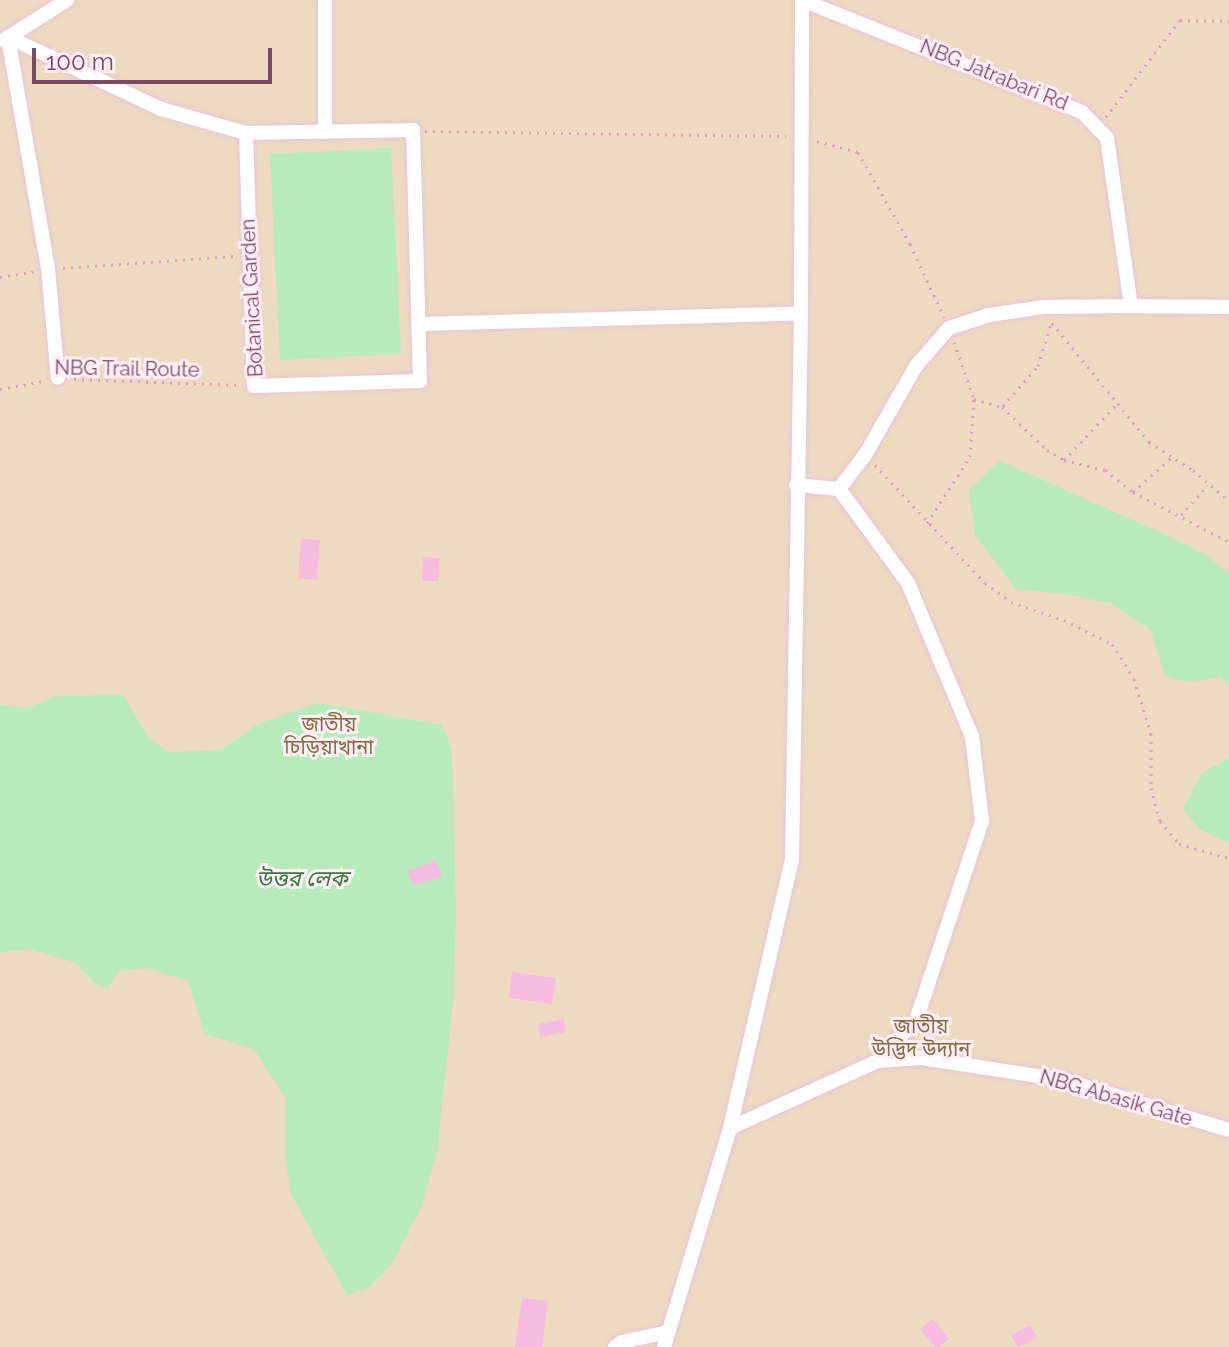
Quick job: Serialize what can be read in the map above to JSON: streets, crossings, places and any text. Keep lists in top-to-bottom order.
{
  "streets": {
    "street": ["NBG Jatrabari Rd", "Botanical Garden", "NBG Abasik Gate"],
    "path": ["NBG Trail Route"]
  },
  "crossings": [
    ["Botanical Garden", "NBG Trail Route"]
  ],
  "water": ["উত্তর লেক"],
  "parks": ["জাতীয় চিড়িয়াখানা", "জাতীয় উদ্ভিদ উদ্যান"],
  "scale_bar": "100 m"
}
